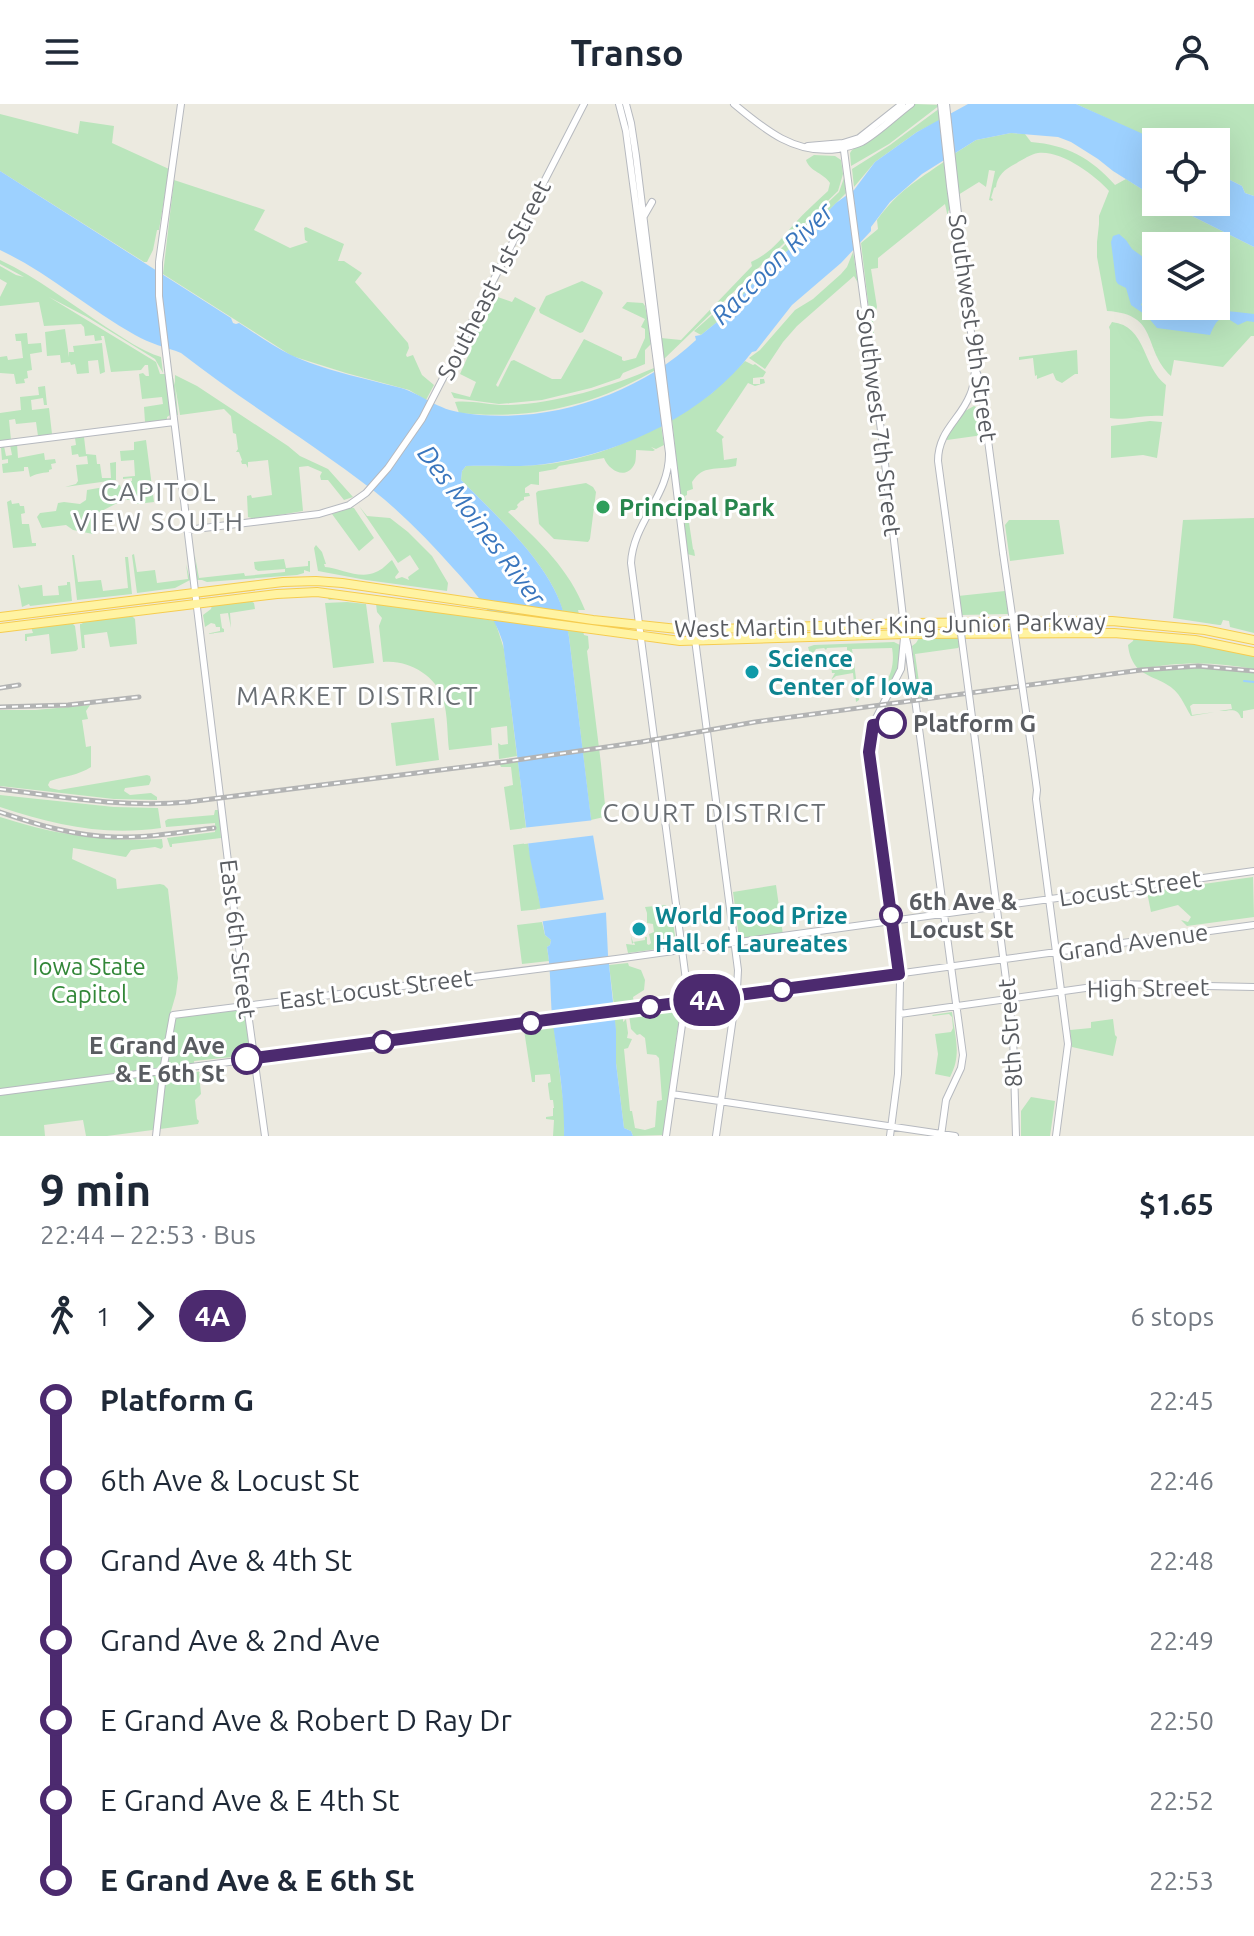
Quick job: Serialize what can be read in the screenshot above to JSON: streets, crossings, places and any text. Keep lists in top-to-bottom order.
{
  "streets": {
    "main road": [
      "Southeast 1st Street",
      "Southwest 9th Street",
      "Southwest 7th Street",
      "West Martin Luther King Junior Parkway",
      "Locust Street",
      "East 6th Street",
      "Grand Avenue",
      "High Street",
      "East Locust Street",
      "8th Street"
    ]
  },
  "crossings": [
    ["Southeast 1st Street", "East 6th Street"],
    ["Southwest 9th Street", "Locust Street"],
    ["Southwest 9th Street", "Grand Avenue"],
    ["Southwest 9th Street", "High Street"],
    ["Southwest 9th Street", "8th Street"],
    ["Southwest 7th Street", "West Martin Luther King Junior Parkway"],
    ["Southwest 7th Street", "Locust Street"],
    ["Southwest 7th Street", "Grand Avenue"],
    ["Southwest 7th Street", "High Street"],
    ["West Martin Luther King Junior Parkway", "East 6th Street"],
    ["Locust Street", "East Locust Street"],
    ["Locust Street", "8th Street"],
    ["East 6th Street", "Grand Avenue"],
    ["East 6th Street", "East Locust Street"],
    ["Grand Avenue", "East Locust Street"],
    ["Grand Avenue", "8th Street"],
    ["High Street", "8th Street"]
  ],
  "districts": ["CAPITOL VIEW SOUTH", "MARKET DISTRICT", "COURT DISTRICT"],
  "water": ["Raccoon River", "Des Moines River"],
  "parks": ["Iowa State Capitol"],
  "places": [
    "Principal Park",
    "Science Center of Iowa",
    "Platform G",
    "6th Ave & Locust St",
    "World Food Prize Hall of Laureates",
    "E Grand Ave & E 6th St"
  ],
  "lines": ["bus line 4A"],
  "page": {
    "header": "Transo",
    "on_map": "4A",
    "heading": ["9 min", "22:44 – 22:53 · Bus", "$1.65"],
    "legs": ["1", "4A", "6 stops"],
    "list": [
      {
        "name": "Platform G",
        "value": "22:45"
      },
      {
        "name": "6th Ave & Locust St",
        "value": "22:46"
      },
      {
        "name": "Grand Ave & 4th St",
        "value": "22:48"
      },
      {
        "name": "Grand Ave & 2nd Ave",
        "value": "22:49"
      },
      {
        "name": "E Grand Ave & Robert D Ray Dr",
        "value": "22:50"
      },
      {
        "name": "E Grand Ave & E 4th St",
        "value": "22:52"
      },
      {
        "name": "E Grand Ave & E 6th St",
        "value": "22:53"
      }
    ]
  }
}
